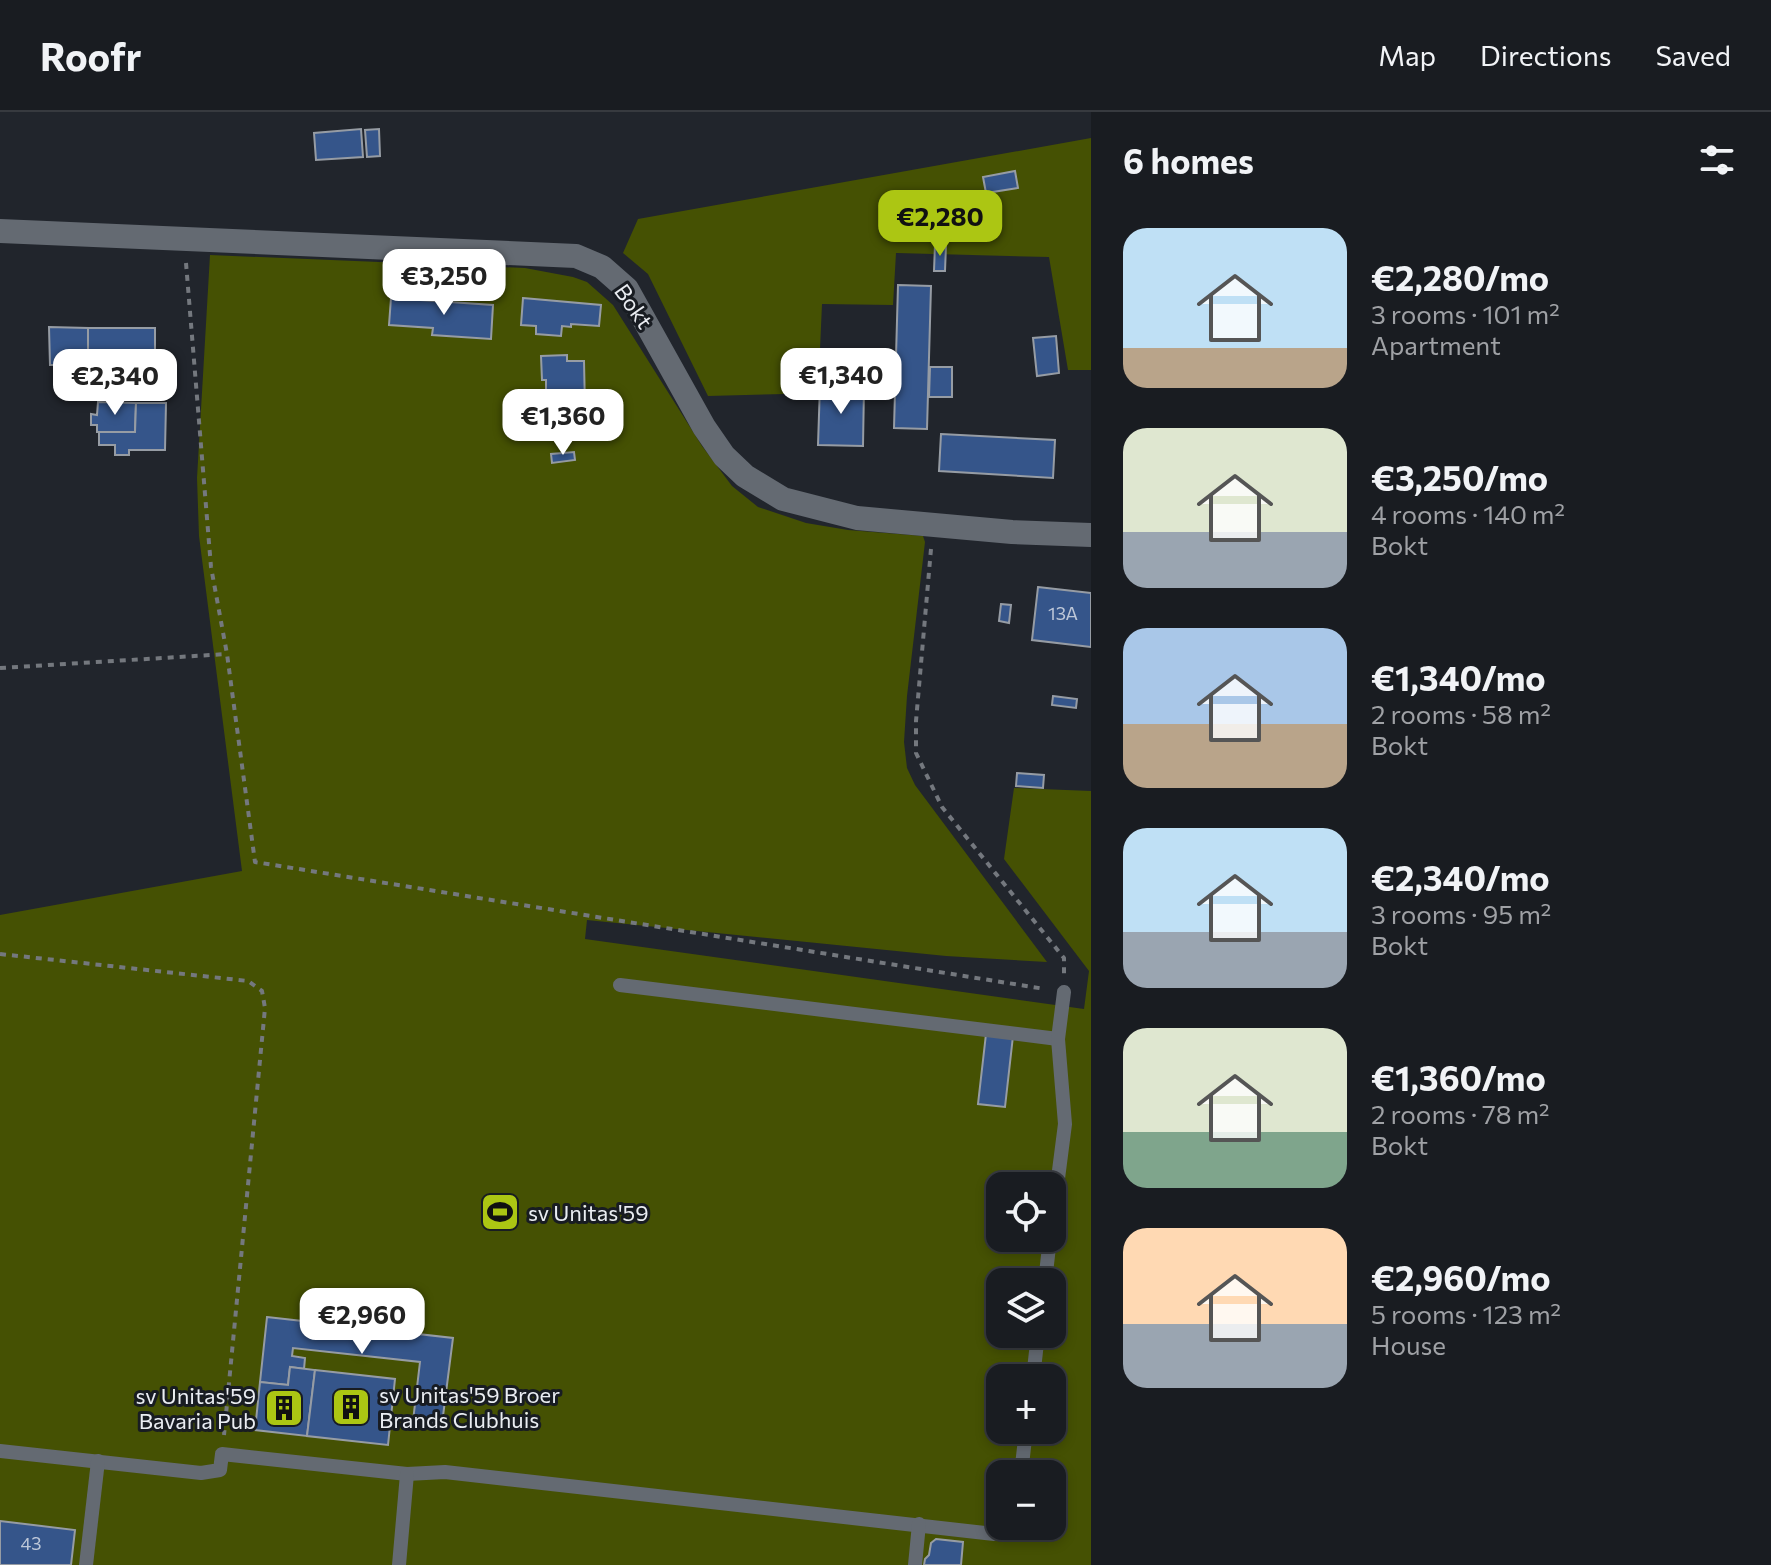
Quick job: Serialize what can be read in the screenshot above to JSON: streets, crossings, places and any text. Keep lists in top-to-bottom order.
{
  "streets": {
    "street": ["Bokt"]
  },
  "places": {
    "sports": ["sv Unitas'59"],
    "building": ["sv Unitas'59 Broer Brands Clubhuis", "sv Unitas'59 Bavaria Pub"]
  },
  "house_numbers": ["13A", "43"],
  "page": {
    "header": "Roofr",
    "nav": ["Map", "Directions", "Saved"],
    "heading": "6 homes",
    "price": [
      "€2,280",
      "€3,250",
      "€1,340",
      "€2,340",
      "€1,360",
      "€2,960"
    ],
    "list": [
      {
        "name": "€2,280/mo",
        "note": "3 rooms · 101 m² · Apartment"
      },
      {
        "name": "€3,250/mo",
        "note": "4 rooms · 140 m² · Bokt"
      },
      {
        "name": "€1,340/mo",
        "note": "2 rooms · 58 m² · Bokt"
      },
      {
        "name": "€2,340/mo",
        "note": "3 rooms · 95 m² · Bokt"
      },
      {
        "name": "€1,360/mo",
        "note": "2 rooms · 78 m² · Bokt"
      },
      {
        "name": "€2,960/mo",
        "note": "5 rooms · 123 m² · House"
      }
    ],
    "map_buttons": ["+", "−"]
  }
}
